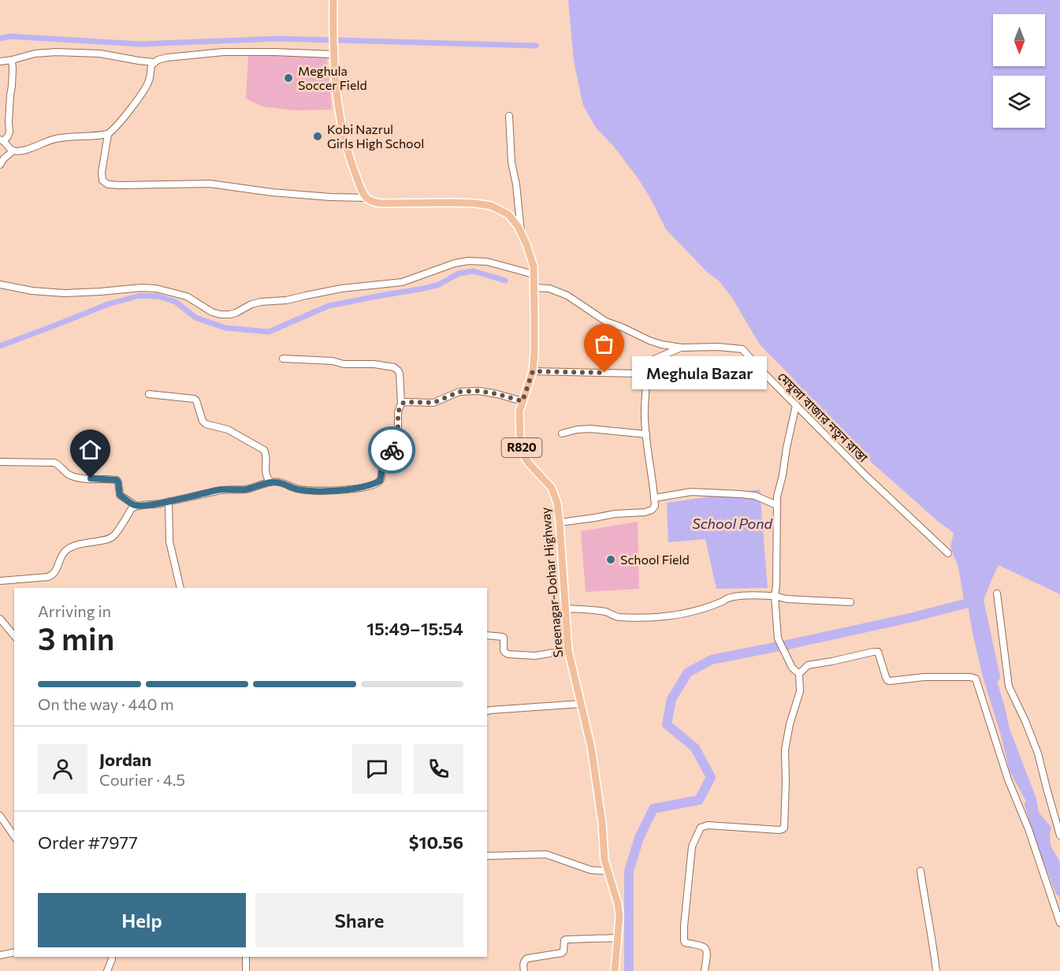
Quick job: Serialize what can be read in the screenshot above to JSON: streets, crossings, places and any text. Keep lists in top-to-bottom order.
{
  "streets": {
    "main road": ["R820", "Sreenagar-Dohar Highway"],
    "street": ["মেঘুলা বাজার নতুন রাস্তা"]
  },
  "crossings": [
    ["মেঘুলা বাজার নতুন রাস্তা", "Sreenagar-Dohar Highway"]
  ],
  "water": ["School Pond"],
  "places": [
    "Meghula Soccer Field",
    "Kobi Nazrul Girls High School",
    "Meghula Bazar",
    "School Field"
  ],
  "north": "bottom",
  "page": {
    "bubble": "Meghula Bazar",
    "heading": ["3 min", "Arriving in", "15:49–15:54"],
    "panel": [
      "Jordan",
      "Courier · 4.5",
      "Order #7977",
      "$10.56"
    ],
    "bar": "On the way · 440 m",
    "buttons": ["Help", "Share"]
  }
}
